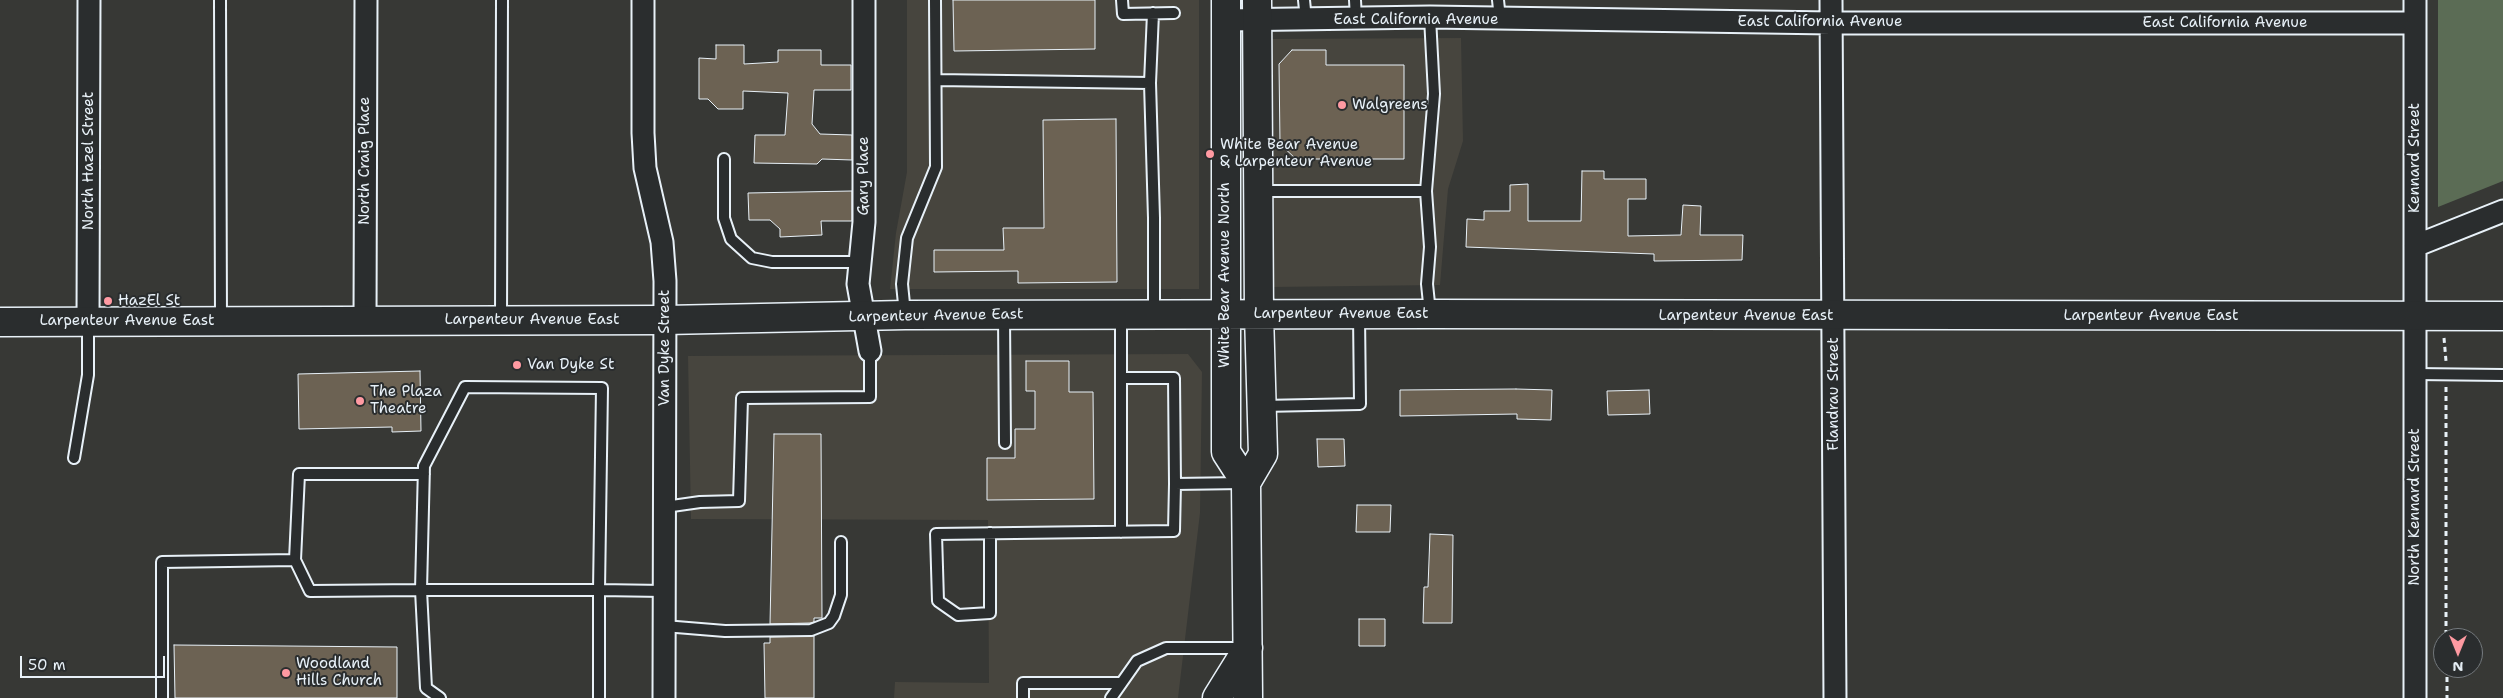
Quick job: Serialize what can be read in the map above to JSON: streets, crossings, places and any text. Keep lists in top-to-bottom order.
{
  "streets": {
    "street": [
      "East California Avenue",
      "Kennard Street",
      "North Hazel Street",
      "North Craig Place",
      "Gary Place",
      "White Bear Avenue North",
      "Larpenteur Avenue East",
      "Van Dyke Street",
      "Flandrau Street",
      "North Kennard Street"
    ]
  },
  "crossings": [
    ["East California Avenue", "Kennard Street"],
    ["East California Avenue", "White Bear Avenue North"],
    ["East California Avenue", "Flandrau Street"],
    ["Kennard Street", "Larpenteur Avenue East"],
    ["Kennard Street", "North Kennard Street"],
    ["North Hazel Street", "Larpenteur Avenue East"],
    ["North Craig Place", "Larpenteur Avenue East"],
    ["Gary Place", "Larpenteur Avenue East"],
    ["White Bear Avenue North", "Larpenteur Avenue East"],
    ["Larpenteur Avenue East", "Van Dyke Street"],
    ["Larpenteur Avenue East", "Flandrau Street"],
    ["Larpenteur Avenue East", "North Kennard Street"]
  ],
  "places": [
    "Walgreens",
    "White Bear Avenue & Larpenteur Avenue",
    "HazEl St",
    "Van Dyke St",
    "The Plaza Theatre",
    "Woodland Hills Church"
  ],
  "scale_bar": "50 m",
  "north": "bottom"
}
